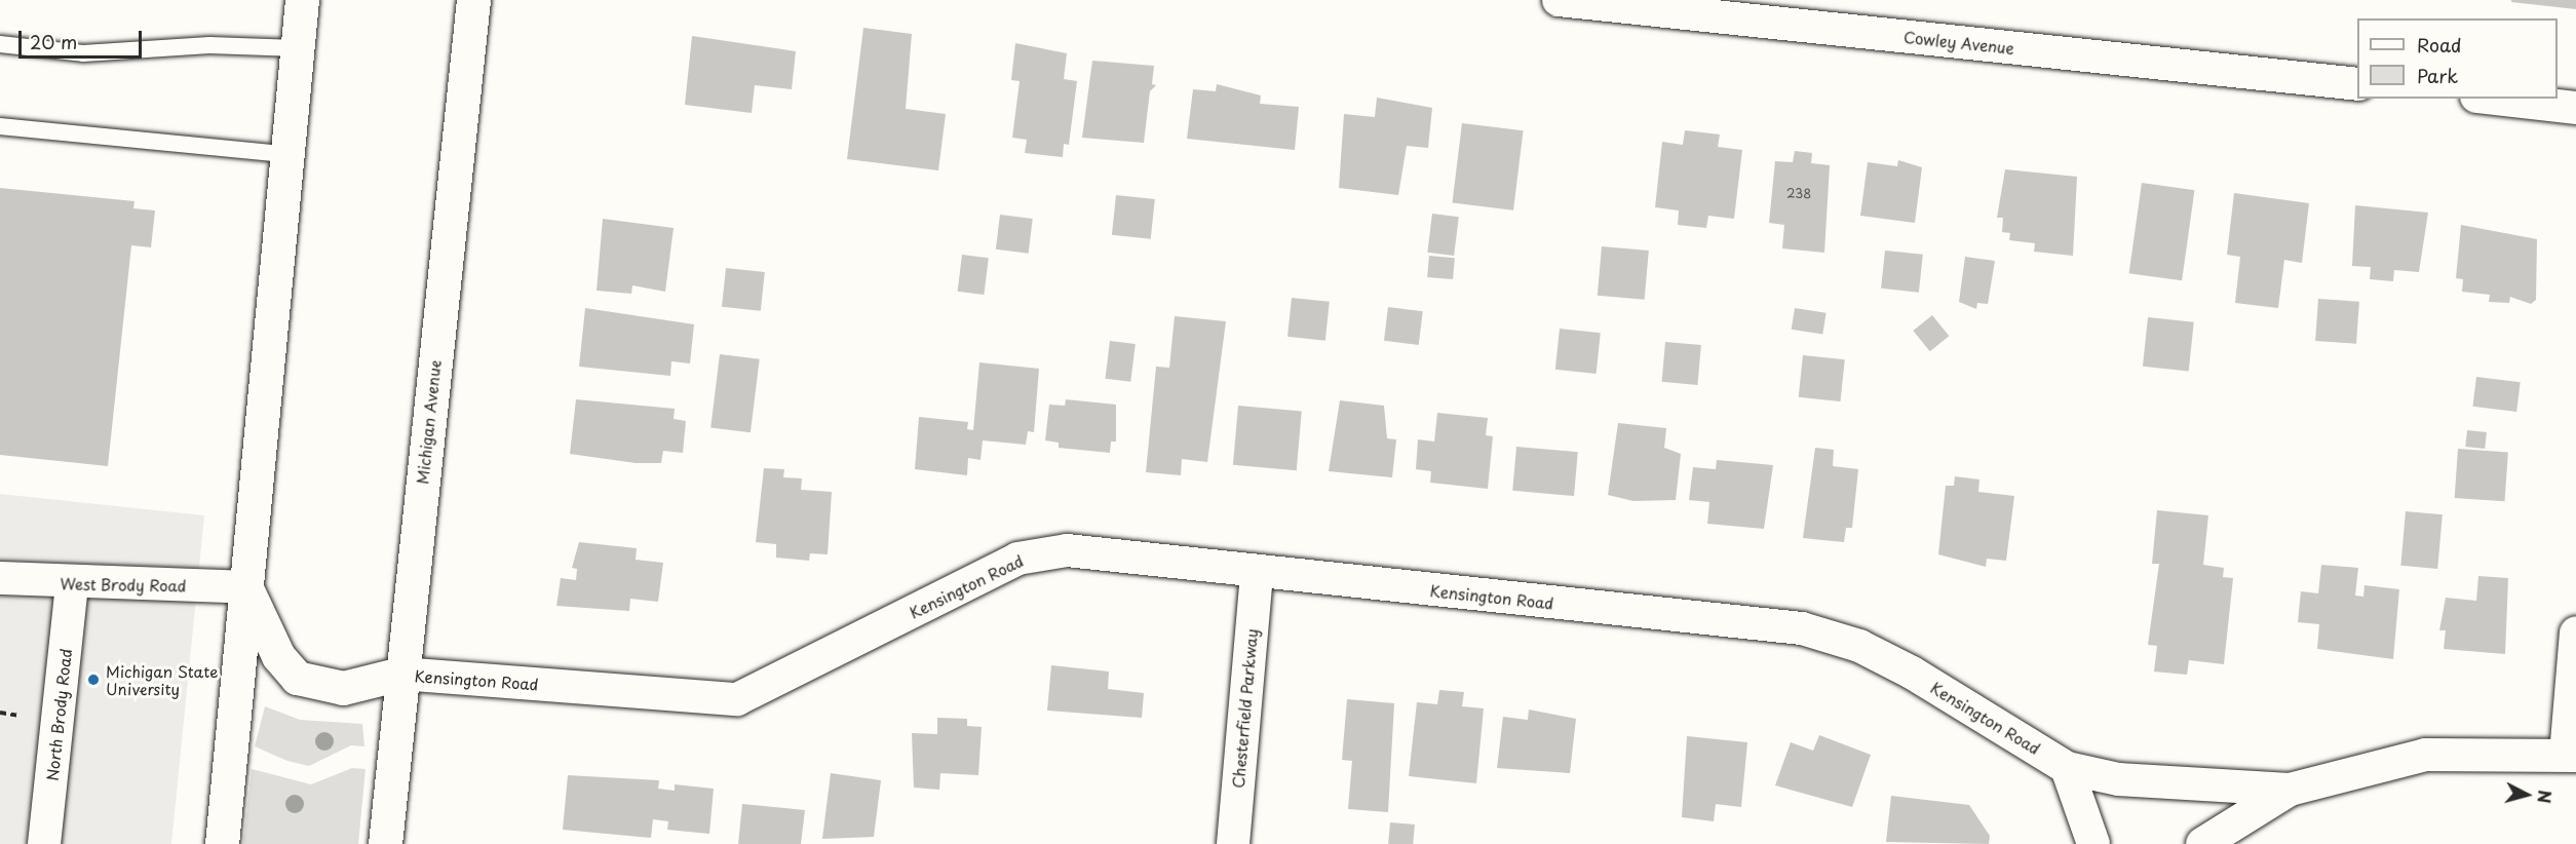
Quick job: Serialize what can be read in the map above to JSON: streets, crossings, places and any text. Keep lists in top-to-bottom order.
{
  "streets": {
    "main road": ["Michigan Avenue"],
    "street": [
      "Cowley Avenue",
      "West Brody Road",
      "Kensington Road",
      "Chesterfield Parkway",
      "North Brody Road"
    ]
  },
  "crossings": [
    ["Michigan Avenue", "Kensington Road"],
    ["West Brody Road", "North Brody Road"],
    ["Kensington Road", "Chesterfield Parkway"]
  ],
  "places": ["Michigan State University"],
  "house_numbers": ["238"],
  "legend": ["Road", "Park"],
  "scale_bar": "20 m",
  "north": "right"
}
